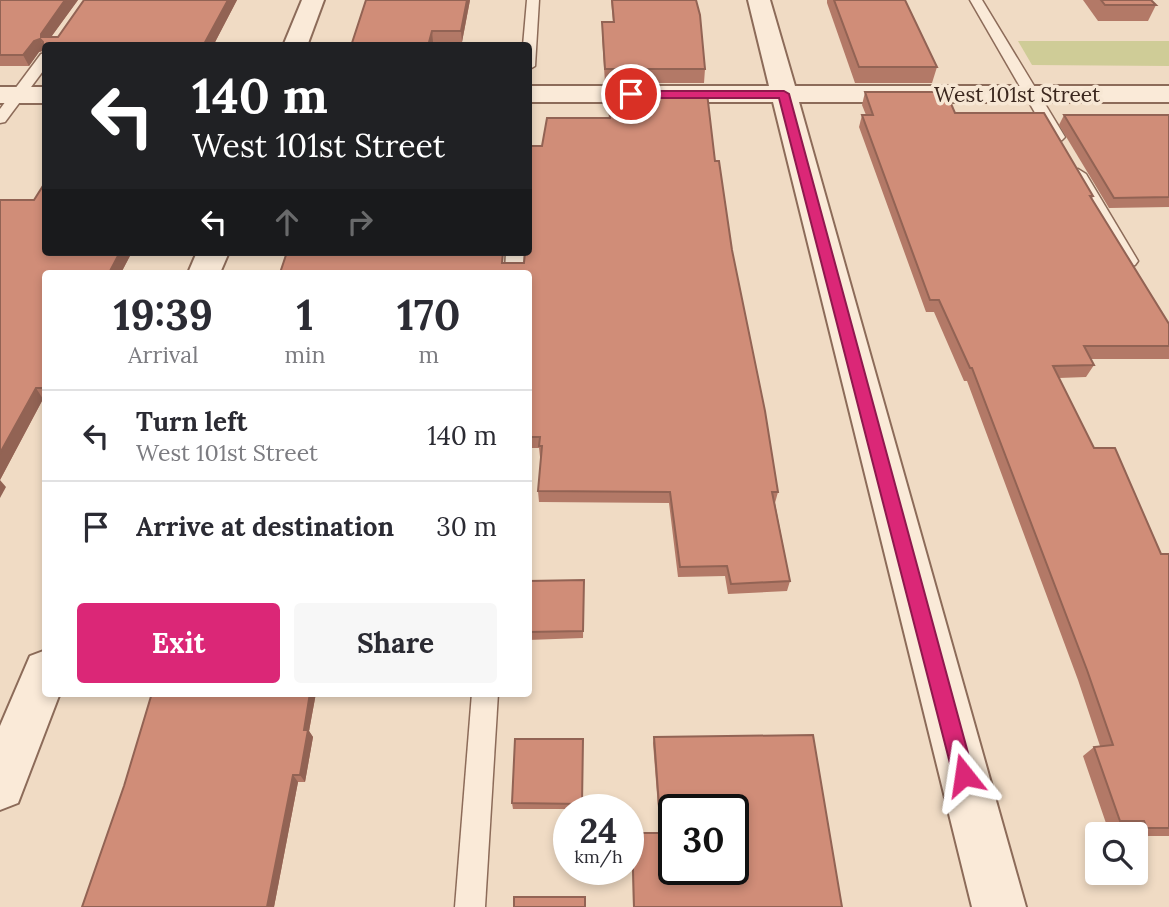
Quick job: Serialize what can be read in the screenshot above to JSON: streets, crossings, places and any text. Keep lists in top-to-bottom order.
{
  "streets": {
    "street": ["West 101st Street"]
  },
  "page": {
    "turn": ["140 m", "West 101st Street"],
    "eta": [
      "19:39",
      "Arrival",
      "1",
      "min",
      "170",
      "m"
    ],
    "list": [
      {
        "name": "Turn left",
        "note": "West 101st Street",
        "value": "140 m"
      },
      {
        "name": "Arrive at destination",
        "value": "30 m"
      }
    ],
    "buttons": ["Exit", "Share"],
    "speed": "24 km/h",
    "limit": "30"
  }
}
